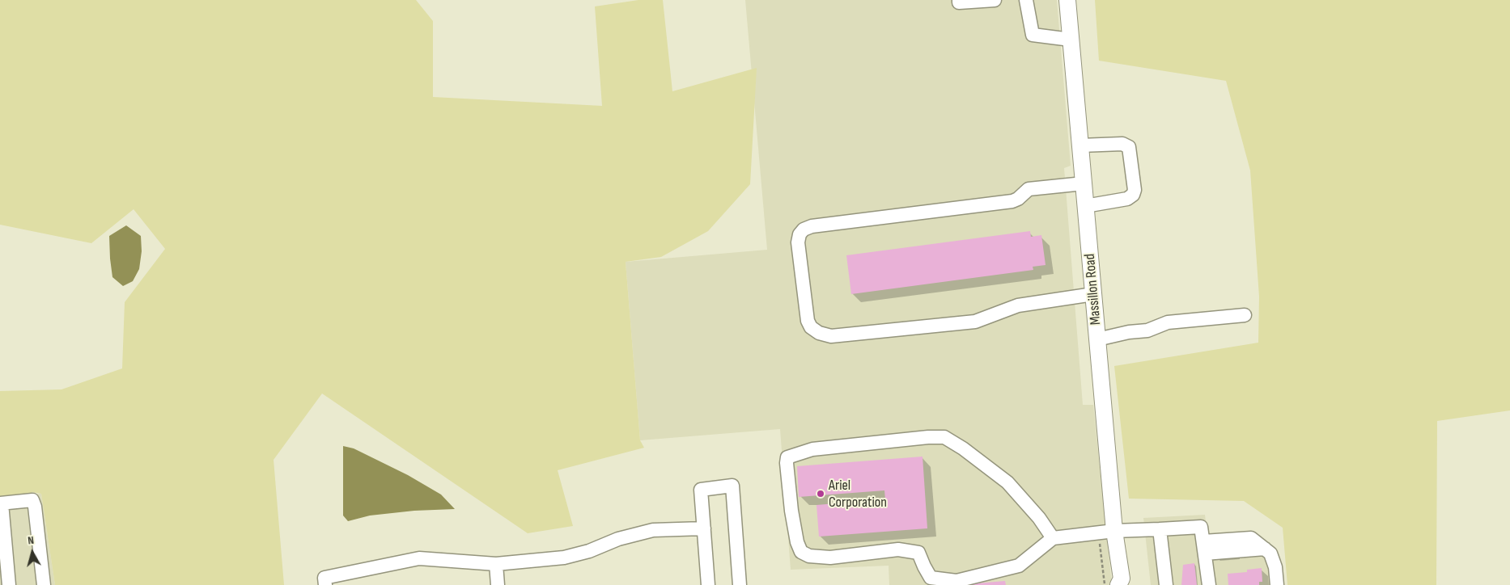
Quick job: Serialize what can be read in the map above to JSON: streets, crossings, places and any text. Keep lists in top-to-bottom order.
{
  "streets": {
    "main road": ["Massillon Road"]
  },
  "places": ["Ariel Corporation"],
  "north": "top"
}
